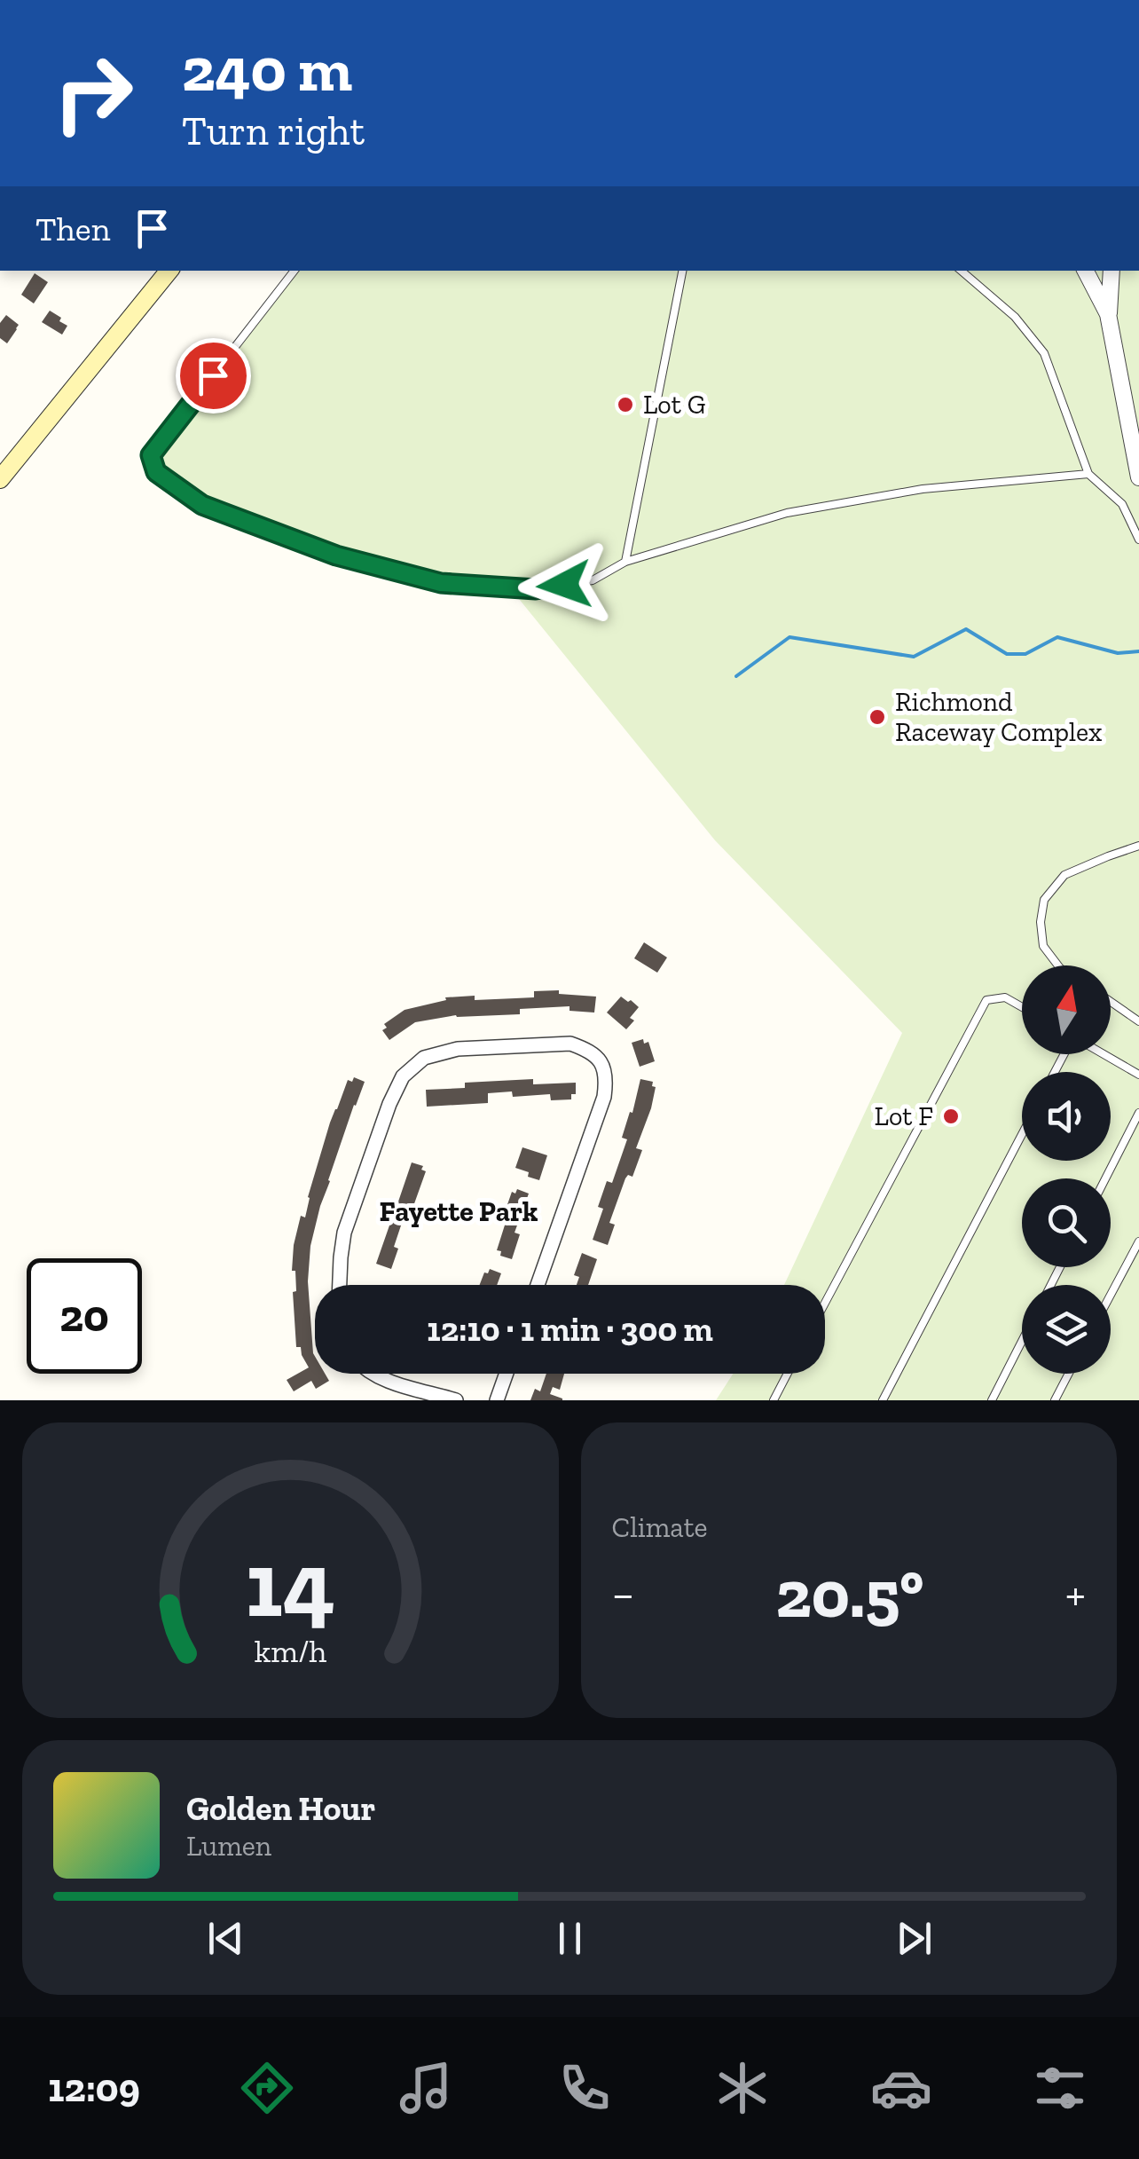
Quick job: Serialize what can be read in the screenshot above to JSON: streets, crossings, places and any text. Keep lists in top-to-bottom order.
{
  "districts": ["Fayette Park"],
  "places": ["Lot G", "Richmond Raceway Complex", "Lot F"],
  "north": "top",
  "page": {
    "turn": ["240 m", "Turn right"],
    "then": "Then",
    "limit": "20",
    "trip": "12:10 · 1 min · 300 m",
    "tile": "Climate",
    "heat": ["−", "20.5°", "+"],
    "song": ["Golden Hour", "Lumen"],
    "tabs": "12:09",
    "gauge": ["14", "km/h"]
  }
}
